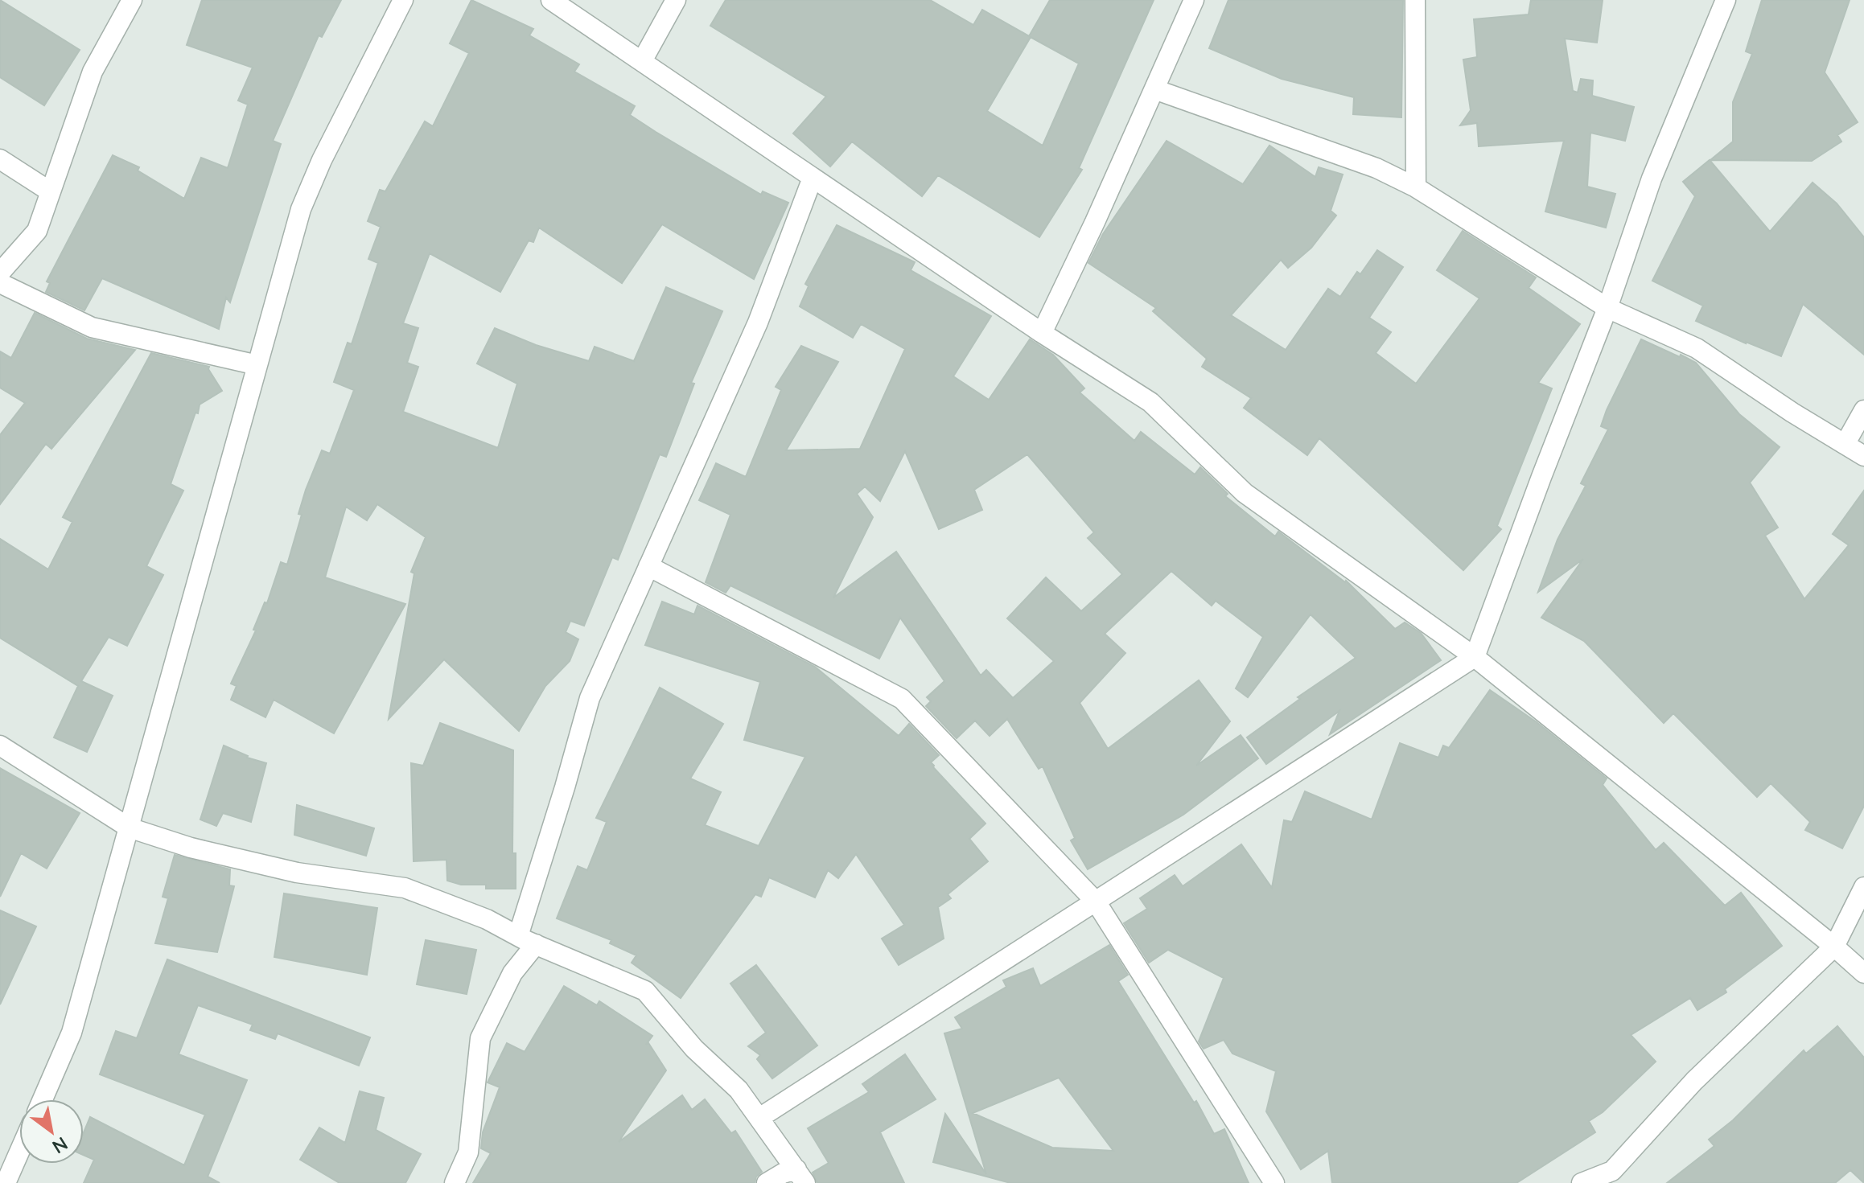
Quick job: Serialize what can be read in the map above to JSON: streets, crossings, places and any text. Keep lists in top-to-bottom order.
{
  "north": "bottom right"
}
